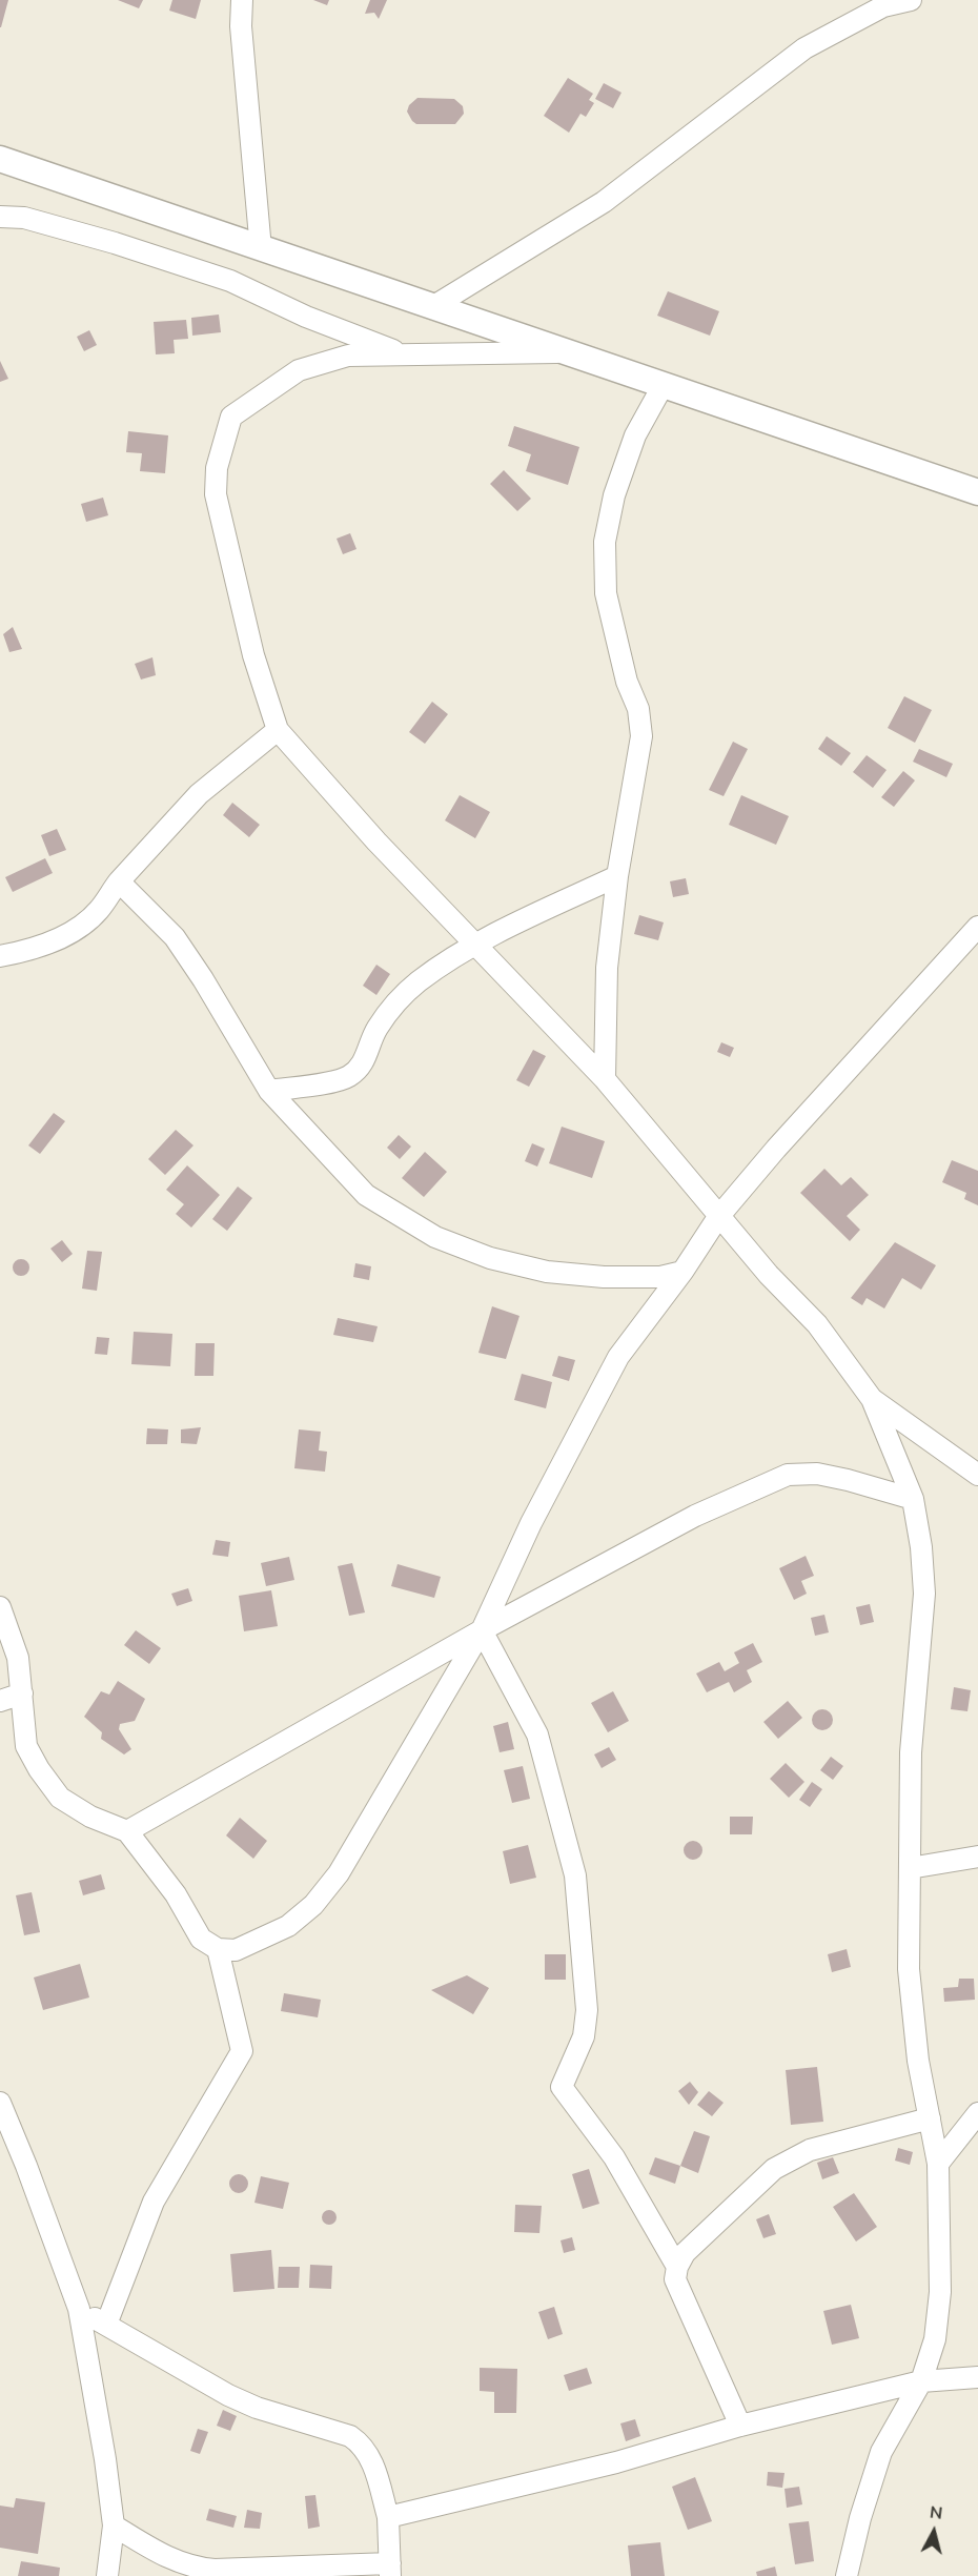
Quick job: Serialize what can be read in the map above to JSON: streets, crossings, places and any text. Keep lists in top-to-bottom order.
{
  "north": "top"
}
